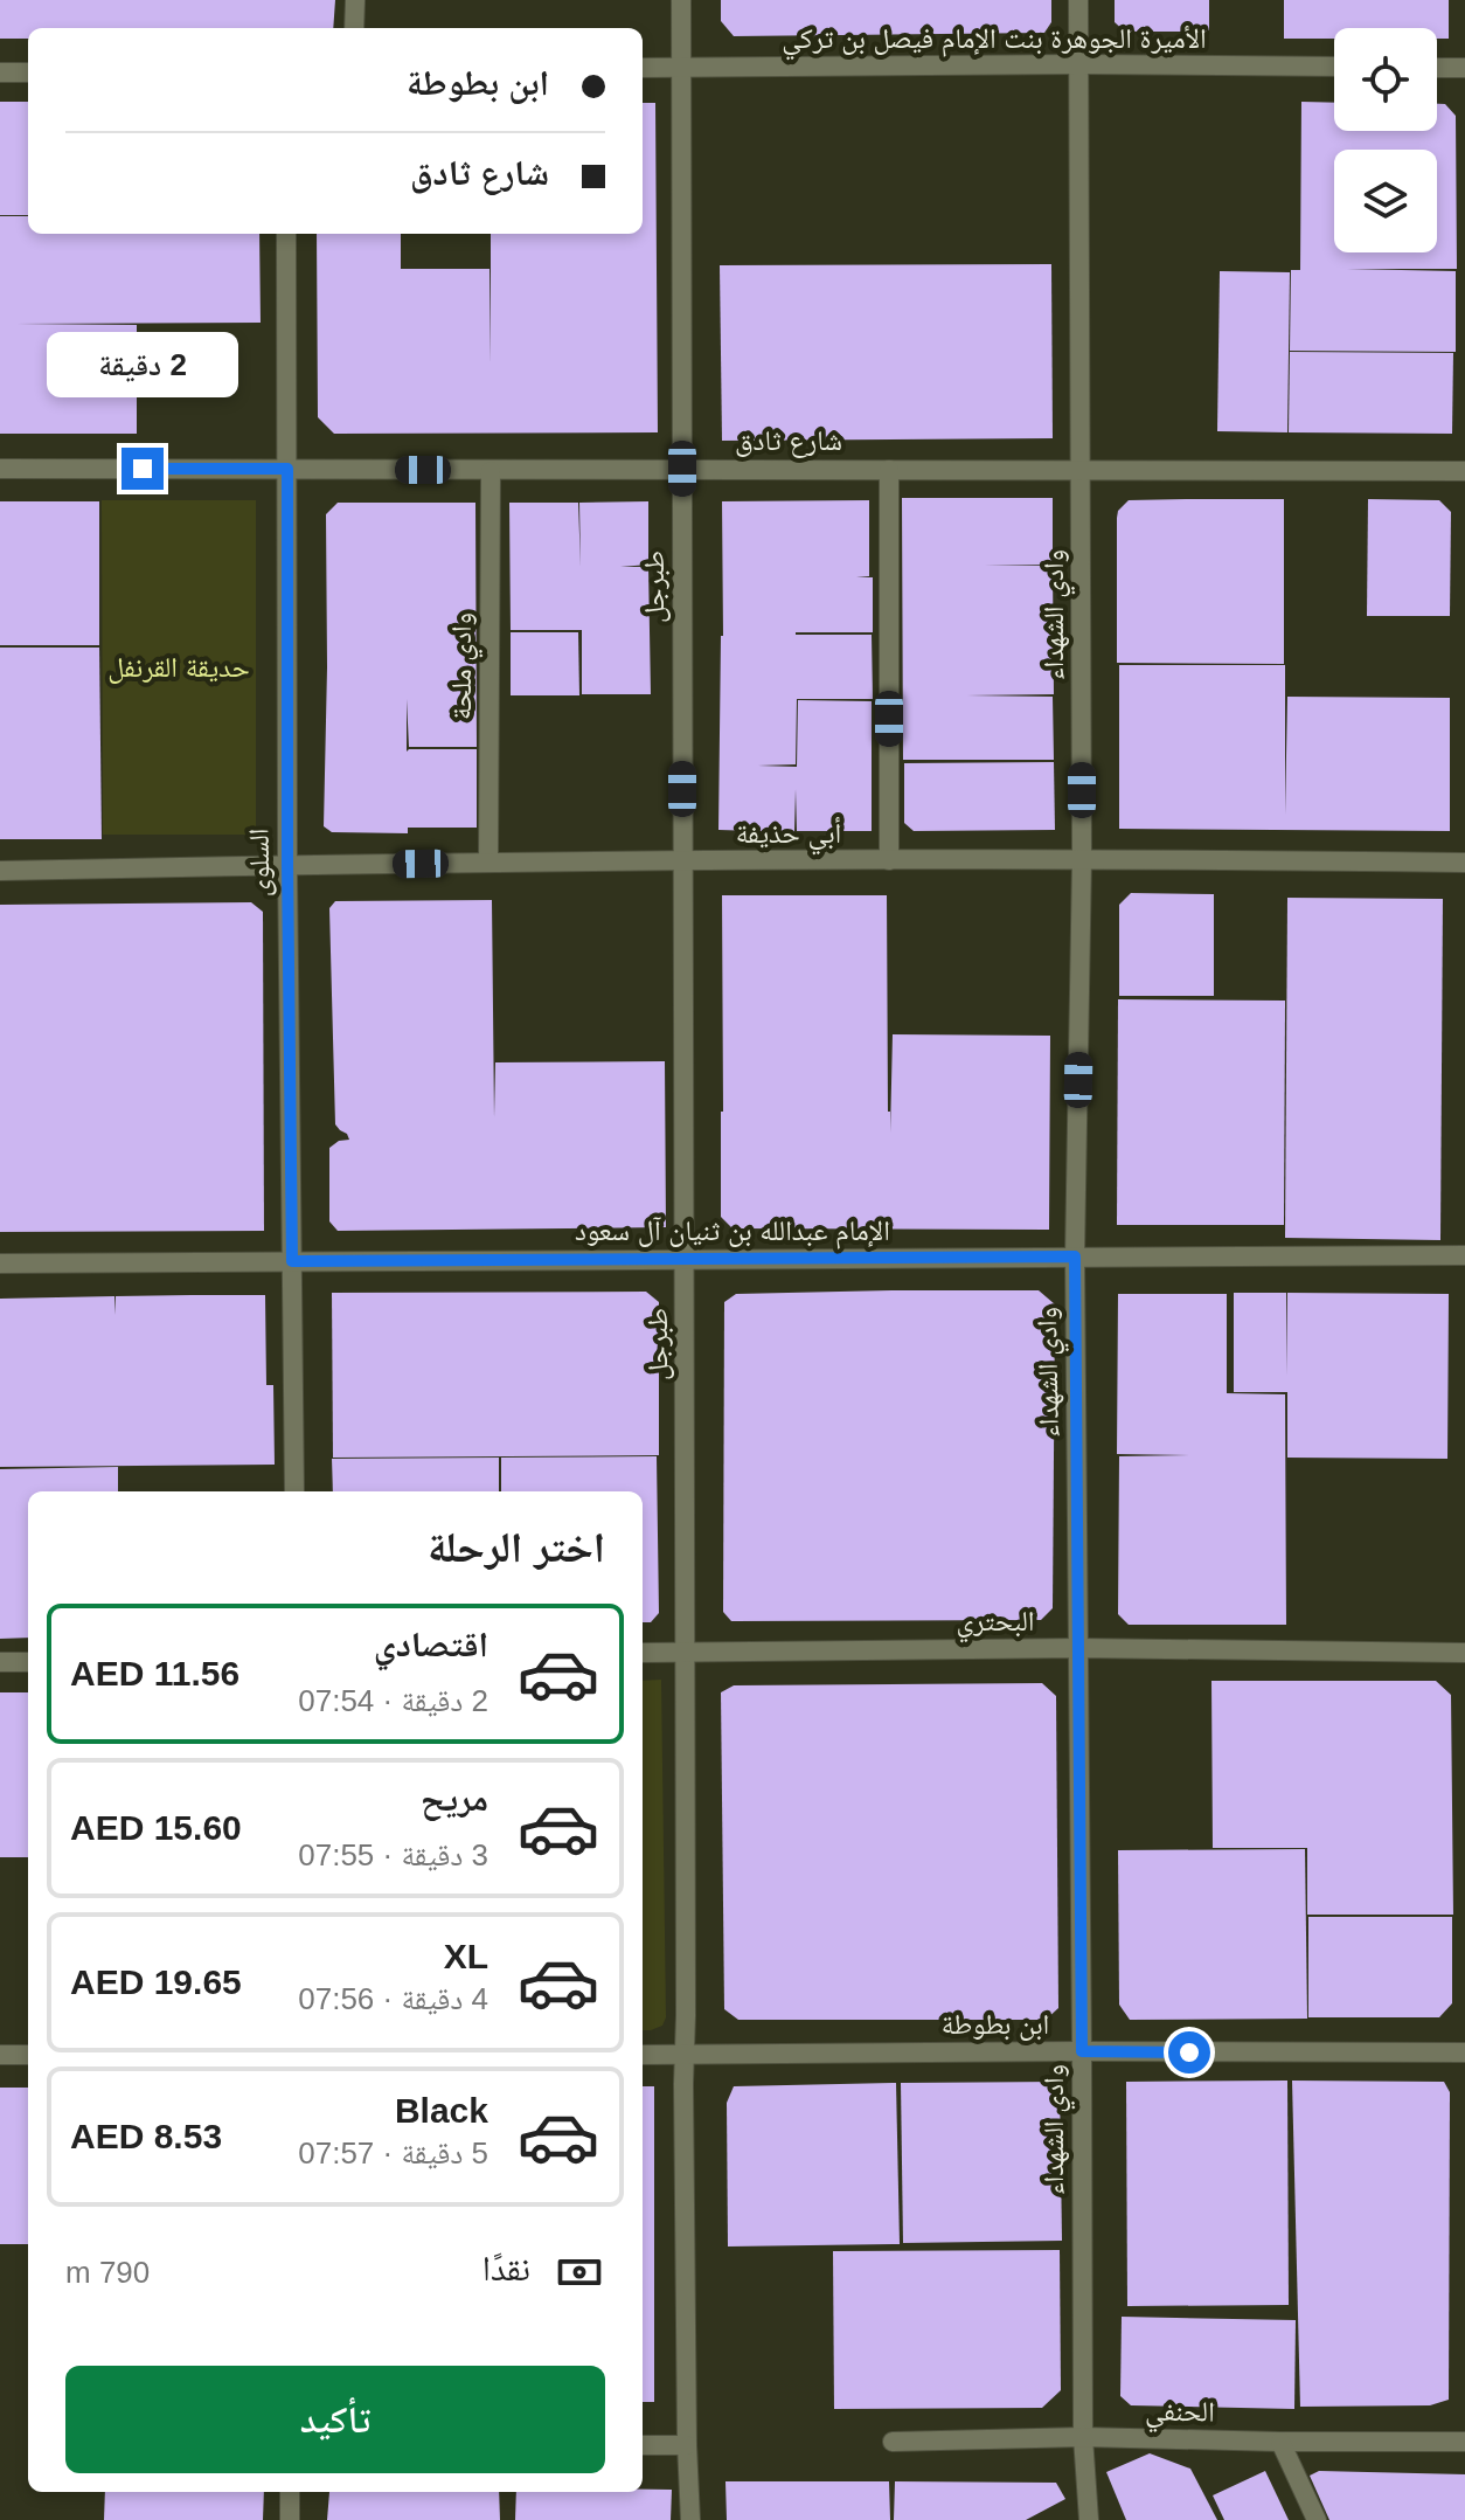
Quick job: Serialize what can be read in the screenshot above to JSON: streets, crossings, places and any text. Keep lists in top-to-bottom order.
{
  "streets": {
    "street": [
      "الأميرة الجوهرة بنت الإمام فيصل بن تركي",
      "شارع ثادق",
      "طبرجل",
      "وادي الشهداء",
      "وادي ملحة",
      "أبي حذيفة",
      "السلوى",
      "الإمام عبدالله بن ثنيان آل سعود",
      "البحتري",
      "ابن بطوطة",
      "الحنفي"
    ]
  },
  "crossings": [
    ["الأميرة الجوهرة بنت الإمام فيصل بن تركي", "طبرجل"],
    ["الأميرة الجوهرة بنت الإمام فيصل بن تركي", "وادي الشهداء"],
    ["شارع ثادق", "طبرجل"],
    ["شارع ثادق", "وادي الشهداء"],
    ["شارع ثادق", "وادي ملحة"],
    ["شارع ثادق", "السلوى"],
    ["طبرجل", "أبي حذيفة"],
    ["طبرجل", "الإمام عبدالله بن ثنيان آل سعود"],
    ["طبرجل", "البحتري"],
    ["طبرجل", "ابن بطوطة"],
    ["وادي الشهداء", "أبي حذيفة"],
    ["وادي الشهداء", "الإمام عبدالله بن ثنيان آل سعود"],
    ["وادي الشهداء", "البحتري"],
    ["وادي الشهداء", "ابن بطوطة"],
    ["وادي الشهداء", "الحنفي"],
    ["وادي ملحة", "أبي حذيفة"],
    ["أبي حذيفة", "السلوى"],
    ["السلوى", "الإمام عبدالله بن ثنيان آل سعود"]
  ],
  "parks": ["حديقة القرنفل"],
  "page": {
    "banner": ["ابن بطوطة", "شارع ثادق"],
    "bubble": "2 دقيقة",
    "heading": "اختر الرحلة",
    "list": [
      {
        "name": "اقتصادي",
        "note": "2 دقيقة · 07:54",
        "value": "AED 11.56"
      },
      {
        "name": "مريح",
        "note": "3 دقيقة · 07:55",
        "value": "AED 15.60"
      },
      {
        "name": "XL",
        "note": "4 دقيقة · 07:56",
        "value": "AED 19.65"
      },
      {
        "name": "Black",
        "note": "5 دقيقة · 07:57",
        "value": "AED 8.53"
      }
    ],
    "pay": ["نقدًا", "790 m"],
    "buttons": "تأكيد"
  }
}
